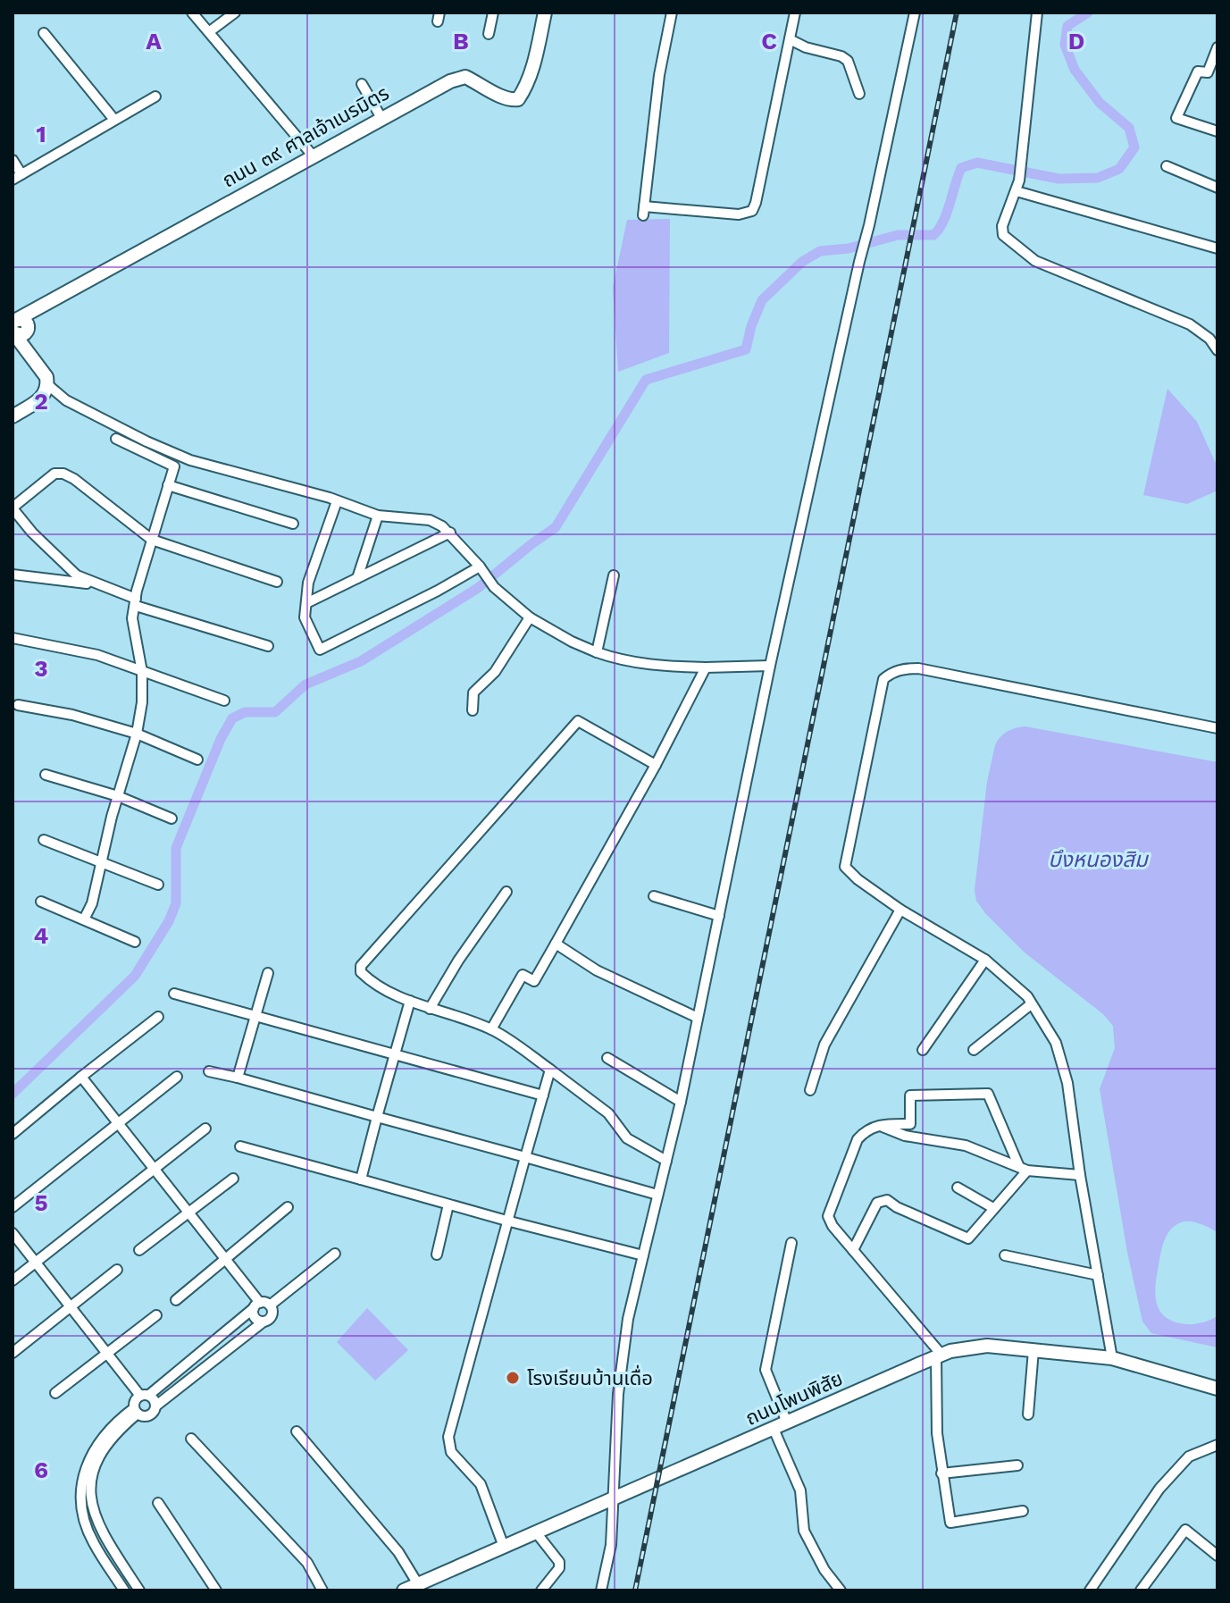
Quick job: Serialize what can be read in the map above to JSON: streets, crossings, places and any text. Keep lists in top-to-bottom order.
{
  "streets": {
    "street": ["ถนน ๓๙ ศาลเจ้าเนรมิตร", "ถนนโพนพิสัย"]
  },
  "water": ["บึงหนองสิม"],
  "places": ["โรงเรียนบ้านเดื่อ"],
  "grid": {
    "columns": [
      "A",
      "B",
      "C",
      "D"
    ],
    "rows": [
      "1",
      "2",
      "3",
      "4",
      "5",
      "6"
    ]
  }
}
